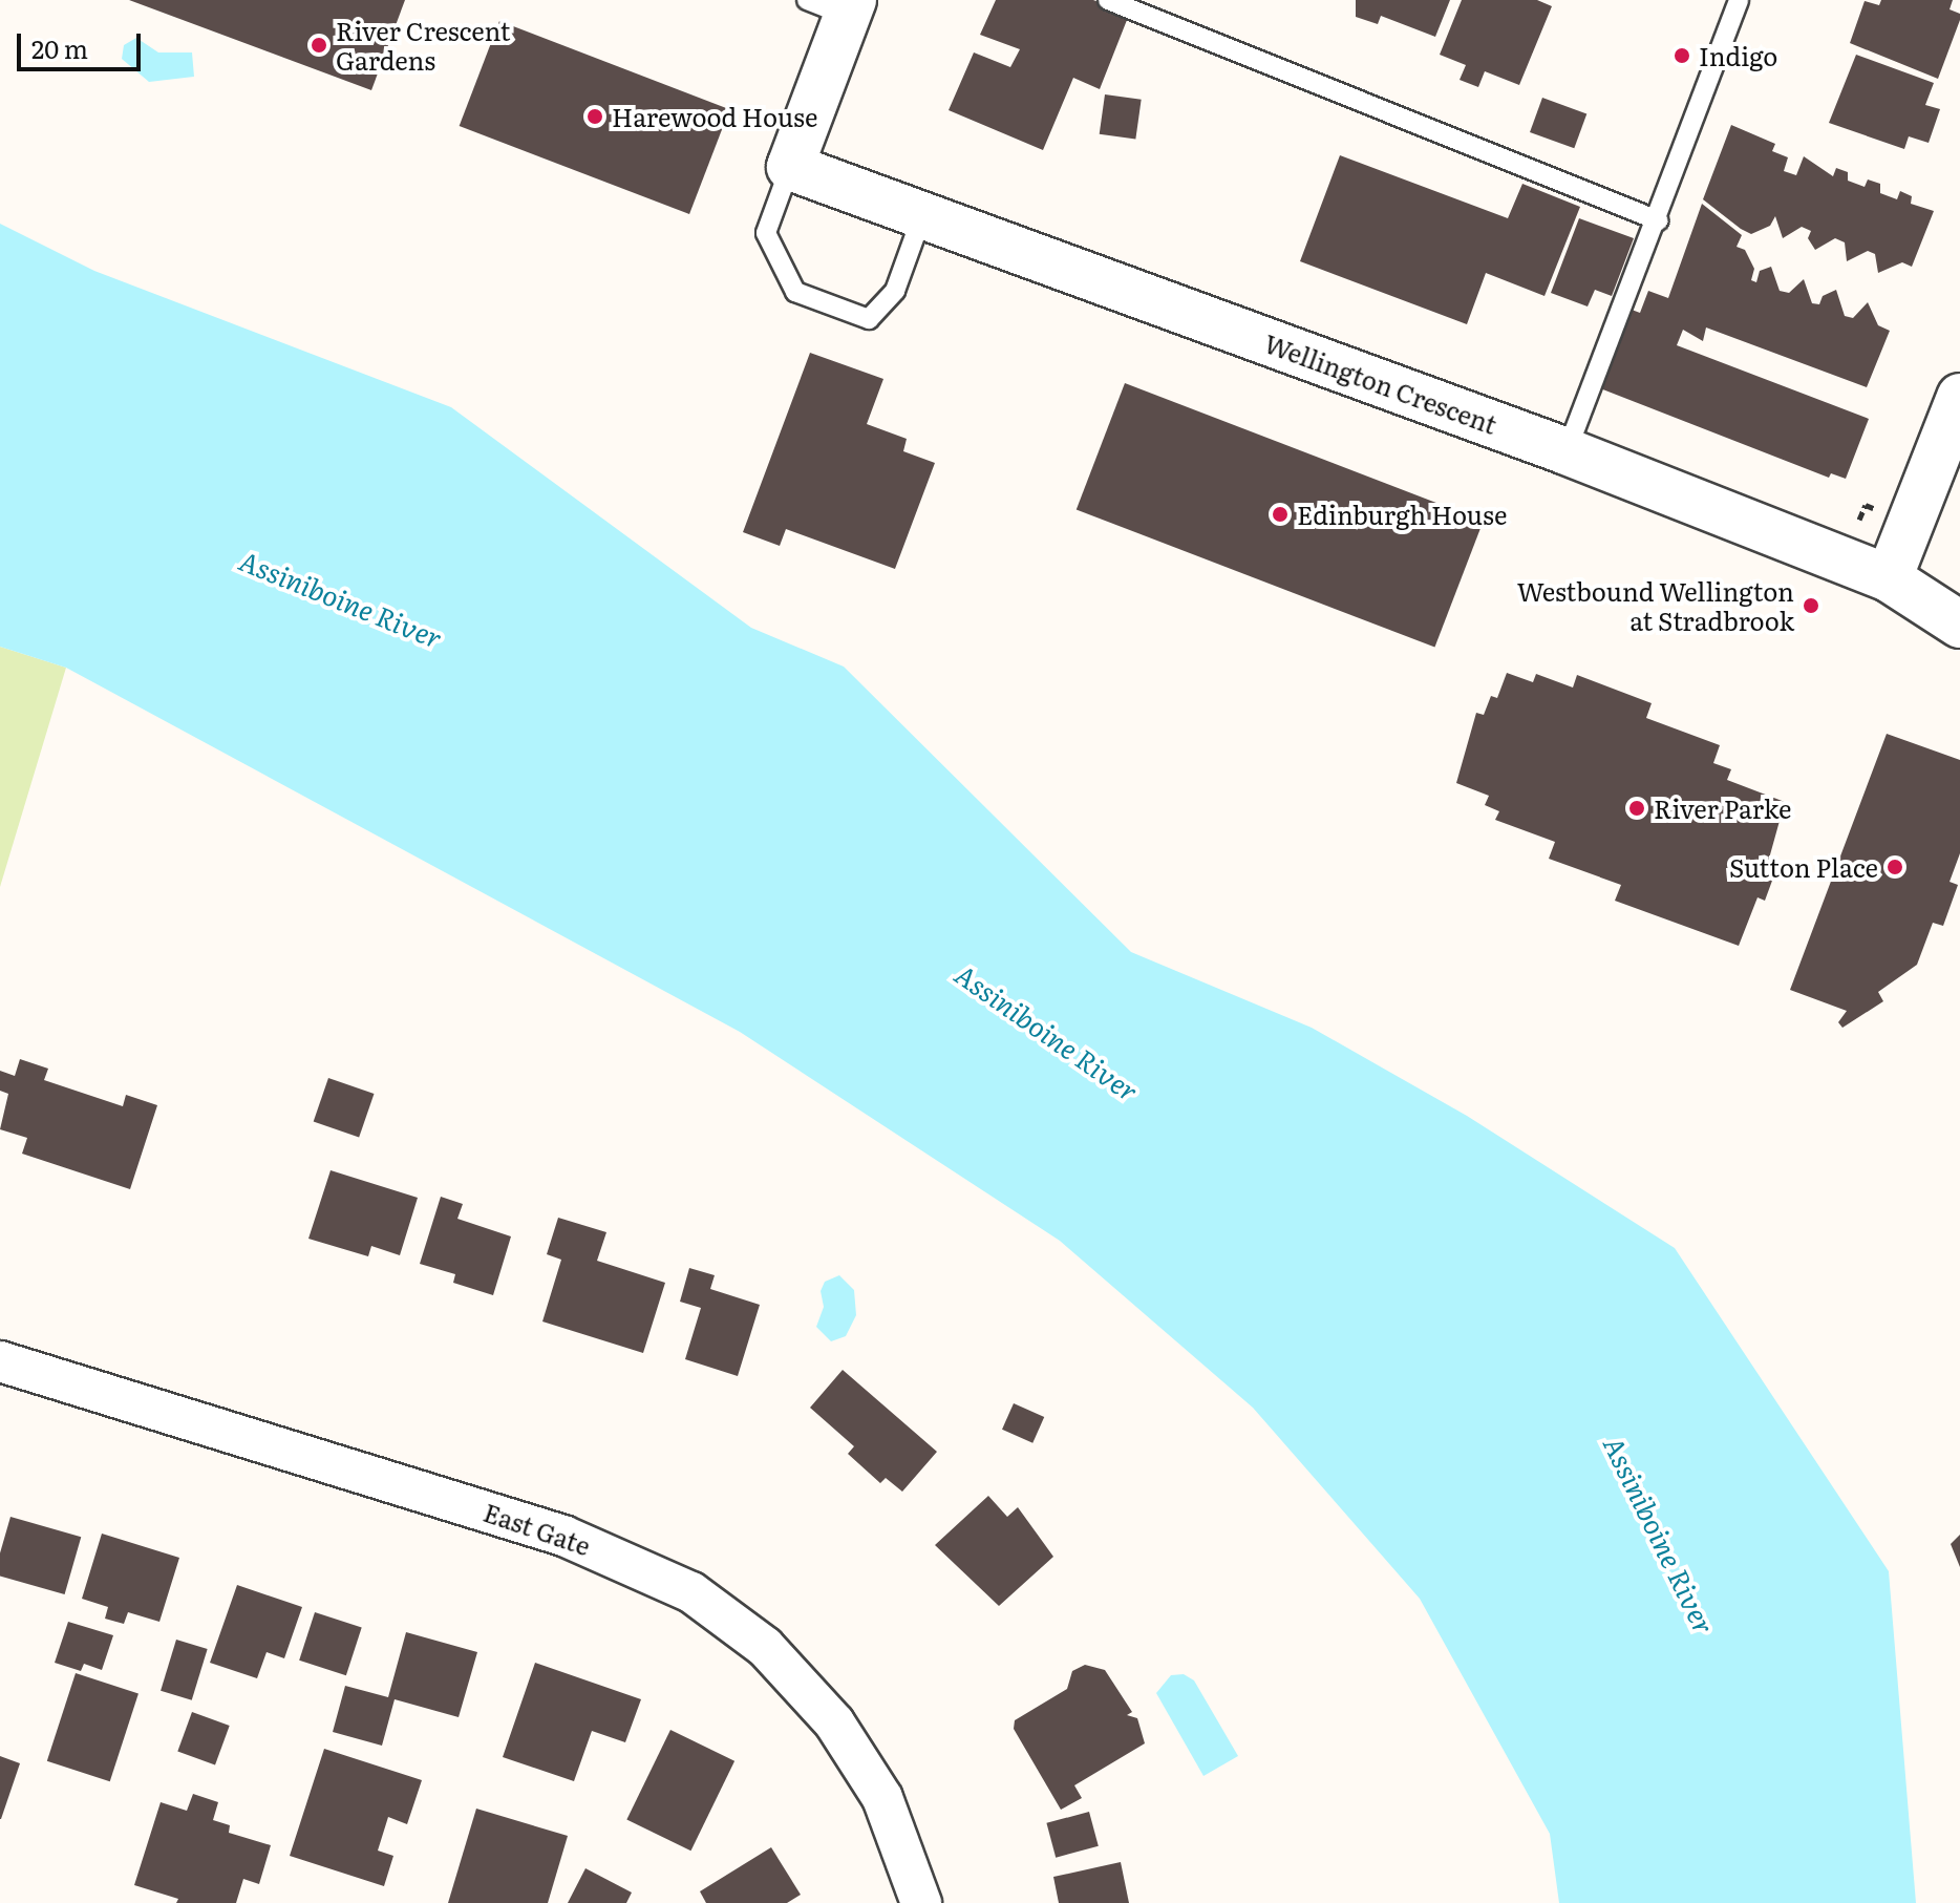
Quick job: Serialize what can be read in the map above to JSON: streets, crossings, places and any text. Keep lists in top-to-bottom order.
{
  "streets": {
    "street": ["Wellington Crescent", "East Gate"]
  },
  "water": ["Assiniboine River"],
  "places": [
    "River Crescent Gardens",
    "Indigo",
    "Harewood House",
    "Edinburgh House",
    "Westbound Wellington at Stradbrook",
    "River Parke",
    "Sutton Place"
  ],
  "scale_bar": "20 m"
}
